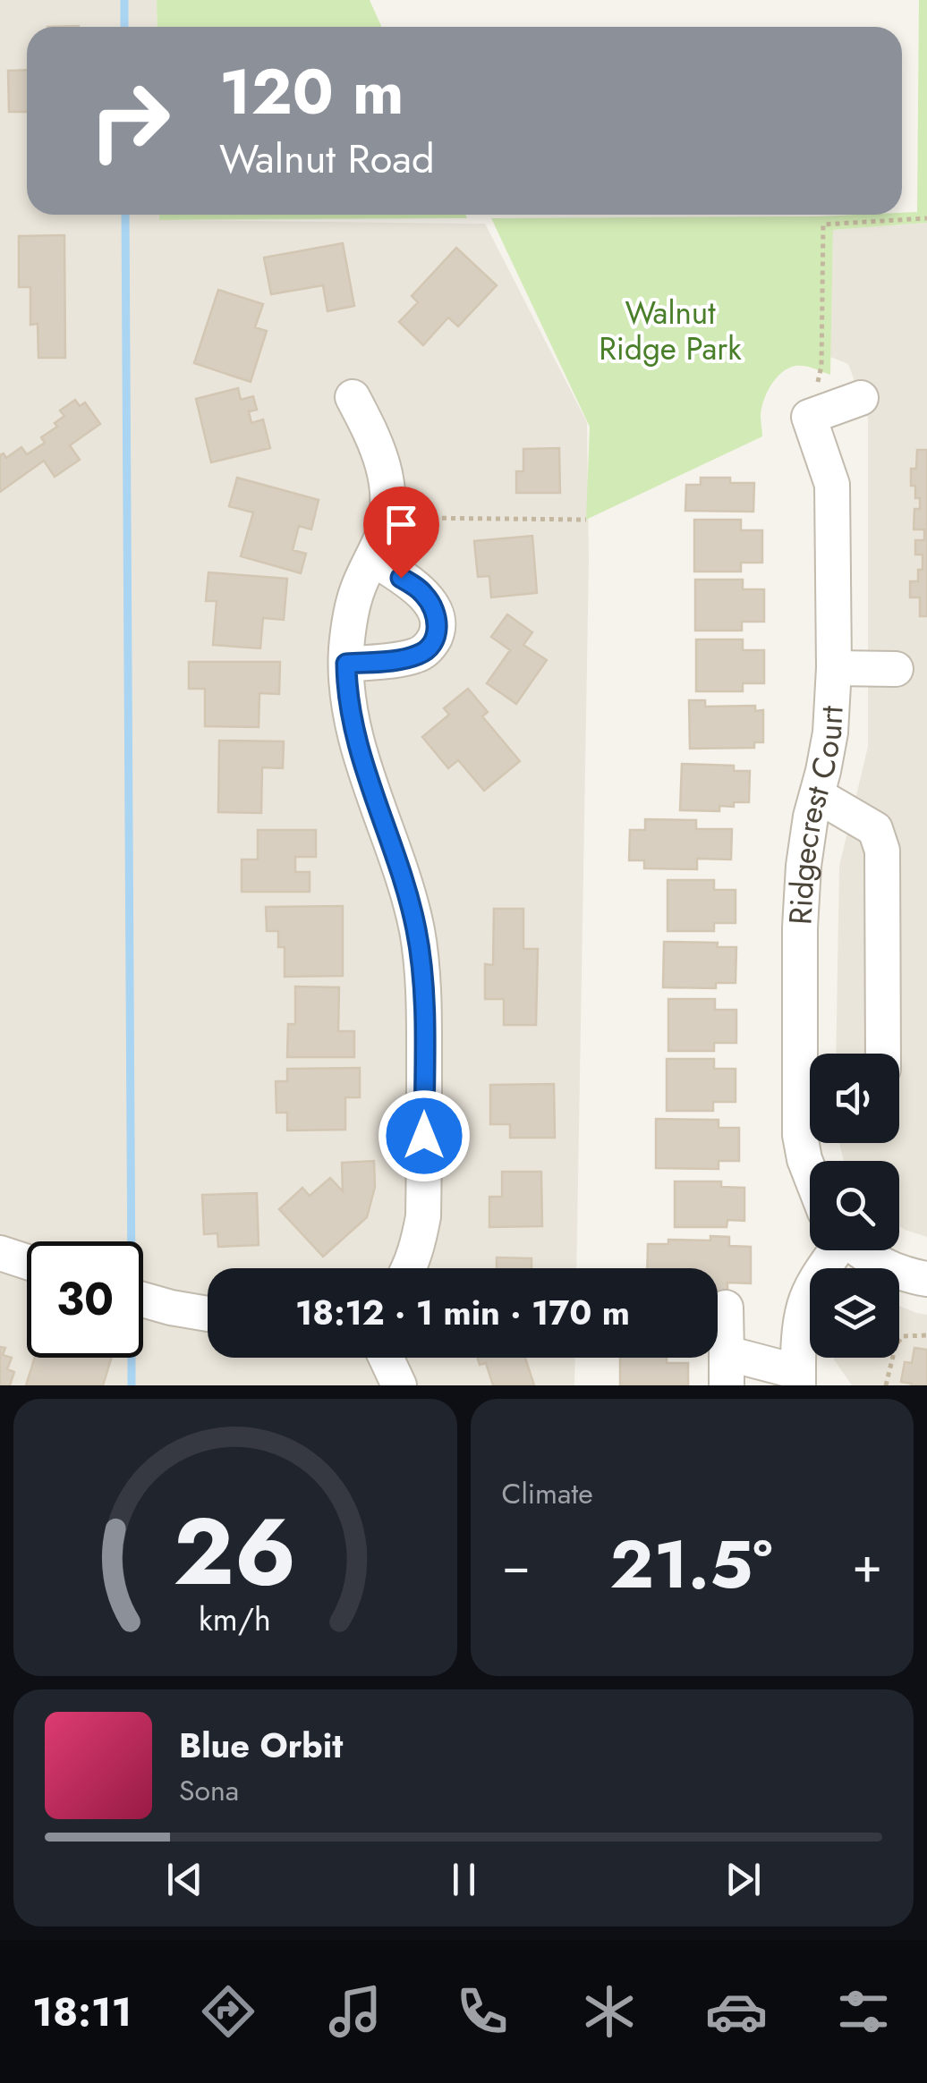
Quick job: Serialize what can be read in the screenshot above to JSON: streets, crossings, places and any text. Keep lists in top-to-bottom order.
{
  "streets": {
    "street": ["Ridgecrest Court"]
  },
  "parks": ["Walnut Ridge Park"],
  "page": {
    "turn": ["120 m", "Walnut Road"],
    "limit": "30",
    "trip": "18:12 · 1 min · 170 m",
    "tile": "Climate",
    "heat": ["−", "21.5°", "+"],
    "song": ["Blue Orbit", "Sona"],
    "tabs": "18:11",
    "gauge": ["26", "km/h"]
  }
}
